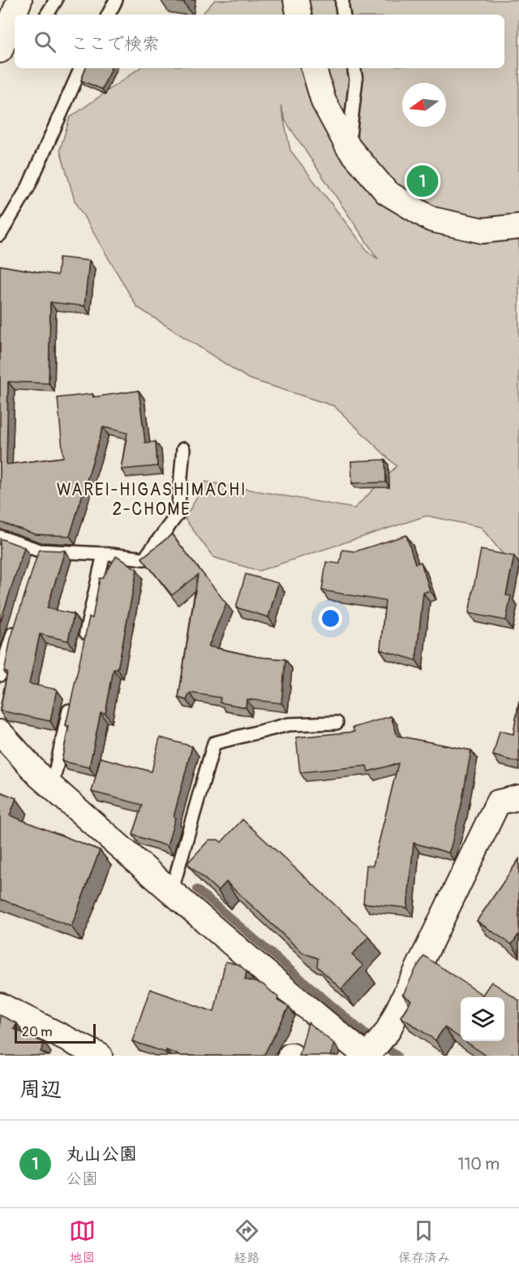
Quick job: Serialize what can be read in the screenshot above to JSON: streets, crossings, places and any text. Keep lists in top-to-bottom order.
{
  "districts": ["WAREI-HIGASHIMACHI 2-CHOME"],
  "scale_bar": "20 m",
  "north": "left",
  "page": {
    "search": "ここで検索",
    "pins": "1",
    "scale": "20 m",
    "heading": "周辺",
    "list": [
      {
        "mark": "1",
        "name": "丸山公園",
        "note": "公園",
        "value": "110 m"
      }
    ],
    "nav": ["地図", "経路", "保存済み"]
  }
}
